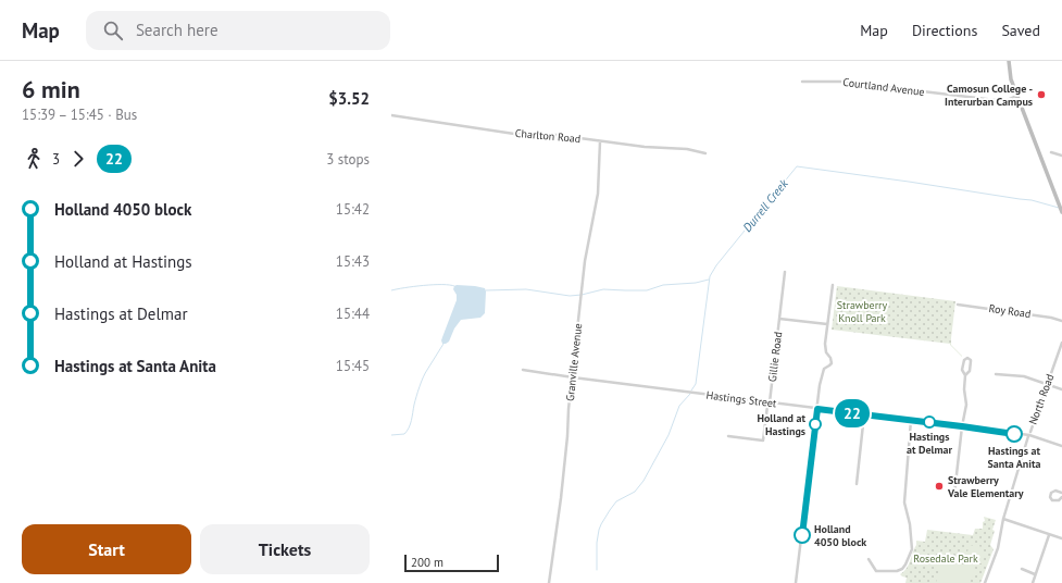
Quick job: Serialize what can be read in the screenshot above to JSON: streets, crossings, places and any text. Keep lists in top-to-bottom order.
{
  "streets": {
    "street": [
      "Courtland Avenue",
      "Charlton Road",
      "Roy Road",
      "Gillie Road",
      "Granville Avenue",
      "Hastings Street",
      "North Road"
    ]
  },
  "crossings": [
    ["Charlton Road", "Granville Avenue"],
    ["Gillie Road", "Hastings Street"],
    ["Granville Avenue", "Hastings Street"],
    ["Hastings Street", "North Road"]
  ],
  "water": ["Durrell Creek"],
  "parks": ["Strawberry Knoll Park", "Rosedale Park"],
  "places": [
    "Camosun College - Interurban Campus",
    "Hastings at Delmar",
    "Holland at Hastings",
    "Hastings at Santa Anita",
    "Strawberry Vale Elementary",
    "Holland 4050 block"
  ],
  "lines": ["bus line 22"],
  "scale_bar": "200 m",
  "page": {
    "header": "Map",
    "search": "Search here",
    "nav": ["Map", "Directions", "Saved"],
    "heading": ["6 min", "15:39 – 15:45 · Bus", "$3.52"],
    "on_map": "22",
    "legs": ["3", "22", "3 stops"],
    "list": [
      {
        "name": "Holland 4050 block",
        "value": "15:42"
      },
      {
        "name": "Holland at Hastings",
        "value": "15:43"
      },
      {
        "name": "Hastings at Delmar",
        "value": "15:44"
      },
      {
        "name": "Hastings at Santa Anita",
        "value": "15:45"
      }
    ],
    "buttons": ["Start", "Tickets"],
    "scale": "200 m"
  }
}
